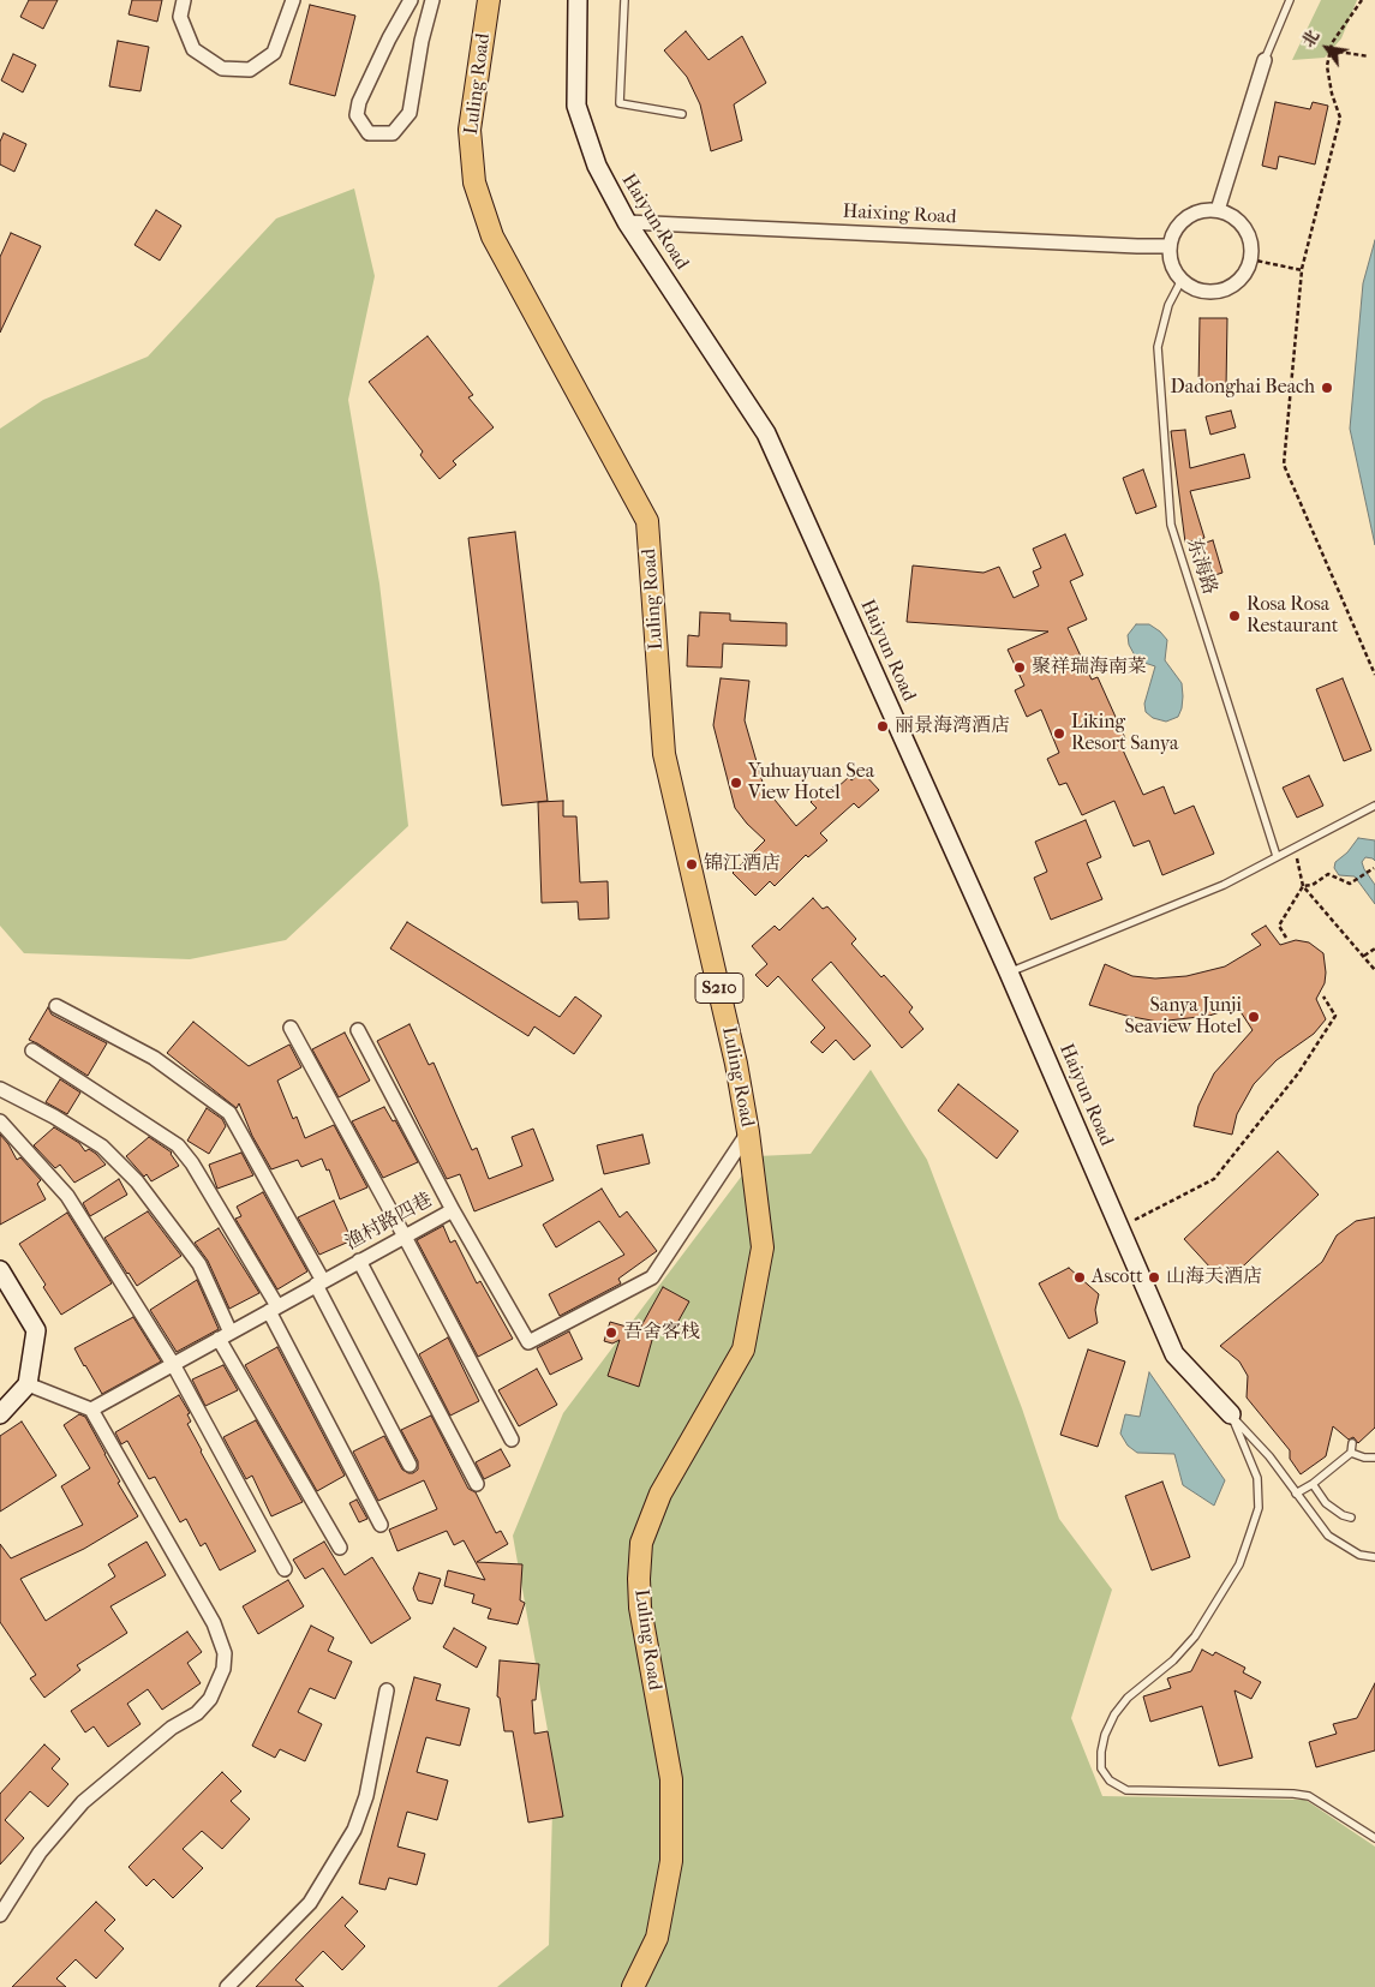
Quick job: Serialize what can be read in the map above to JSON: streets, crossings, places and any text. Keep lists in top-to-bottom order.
{
  "streets": {
    "main road": ["Luling Road", "S210"],
    "street": ["Haixing Road", "Haiyun Road", "渔村路四巷"],
    "lane": ["东海路"]
  },
  "crossings": [
    ["Luling Road", "渔村路四巷"],
    ["Haixing Road", "Haiyun Road"],
    ["Haixing Road", "东海路"]
  ],
  "places": [
    "Dadonghai Beach",
    "Rosa Rosa Restaurant",
    "聚祥瑞海南菜",
    "丽景海湾酒店",
    "Liking Resort Sanya",
    "Yuhuayuan Sea View Hotel",
    "锦江酒店",
    "Sanya Junji Seaview Hotel",
    "Ascott",
    "山海天酒店",
    "吾舍客栈"
  ],
  "north": "top left"
}
